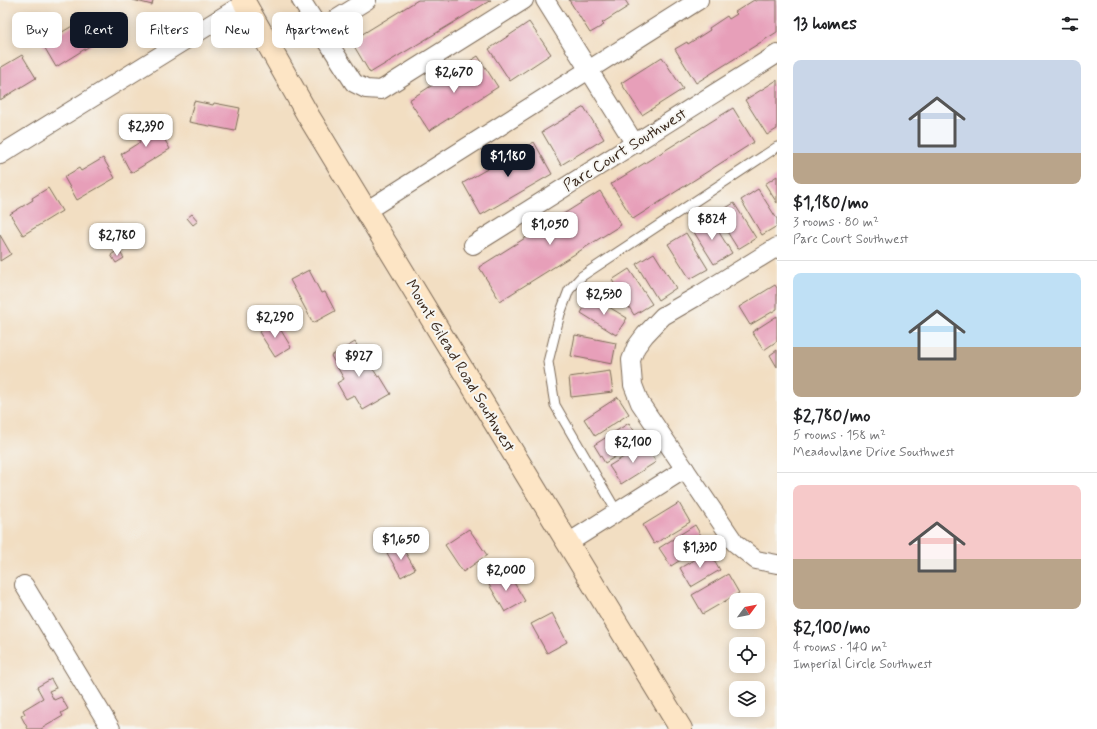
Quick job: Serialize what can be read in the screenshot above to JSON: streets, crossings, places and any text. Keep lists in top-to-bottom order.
{
  "streets": {
    "street": ["Parc Court Southwest", "Mount Gilead Road Southwest"]
  },
  "north": "top right",
  "page": {
    "heading": "13 homes",
    "chip": [
      "Buy",
      "Rent",
      "Filters",
      "New",
      "Apartment"
    ],
    "list": [
      {
        "name": "$1,180/mo",
        "note": "3 rooms · 80 m² · Parc Court Southwest"
      },
      {
        "name": "$2,780/mo",
        "note": "5 rooms · 158 m² · Meadowlane Drive Southwest"
      },
      {
        "name": "$2,100/mo",
        "note": "4 rooms · 140 m² · Imperial Circle Southwest"
      }
    ],
    "price": [
      "$2,670",
      "$2,390",
      "$1,180",
      "$824",
      "$1,050",
      "$2,780",
      "$2,530",
      "$2,290",
      "$927",
      "$2,100",
      "$1,650",
      "$1,330",
      "$2,000"
    ]
  }
}
